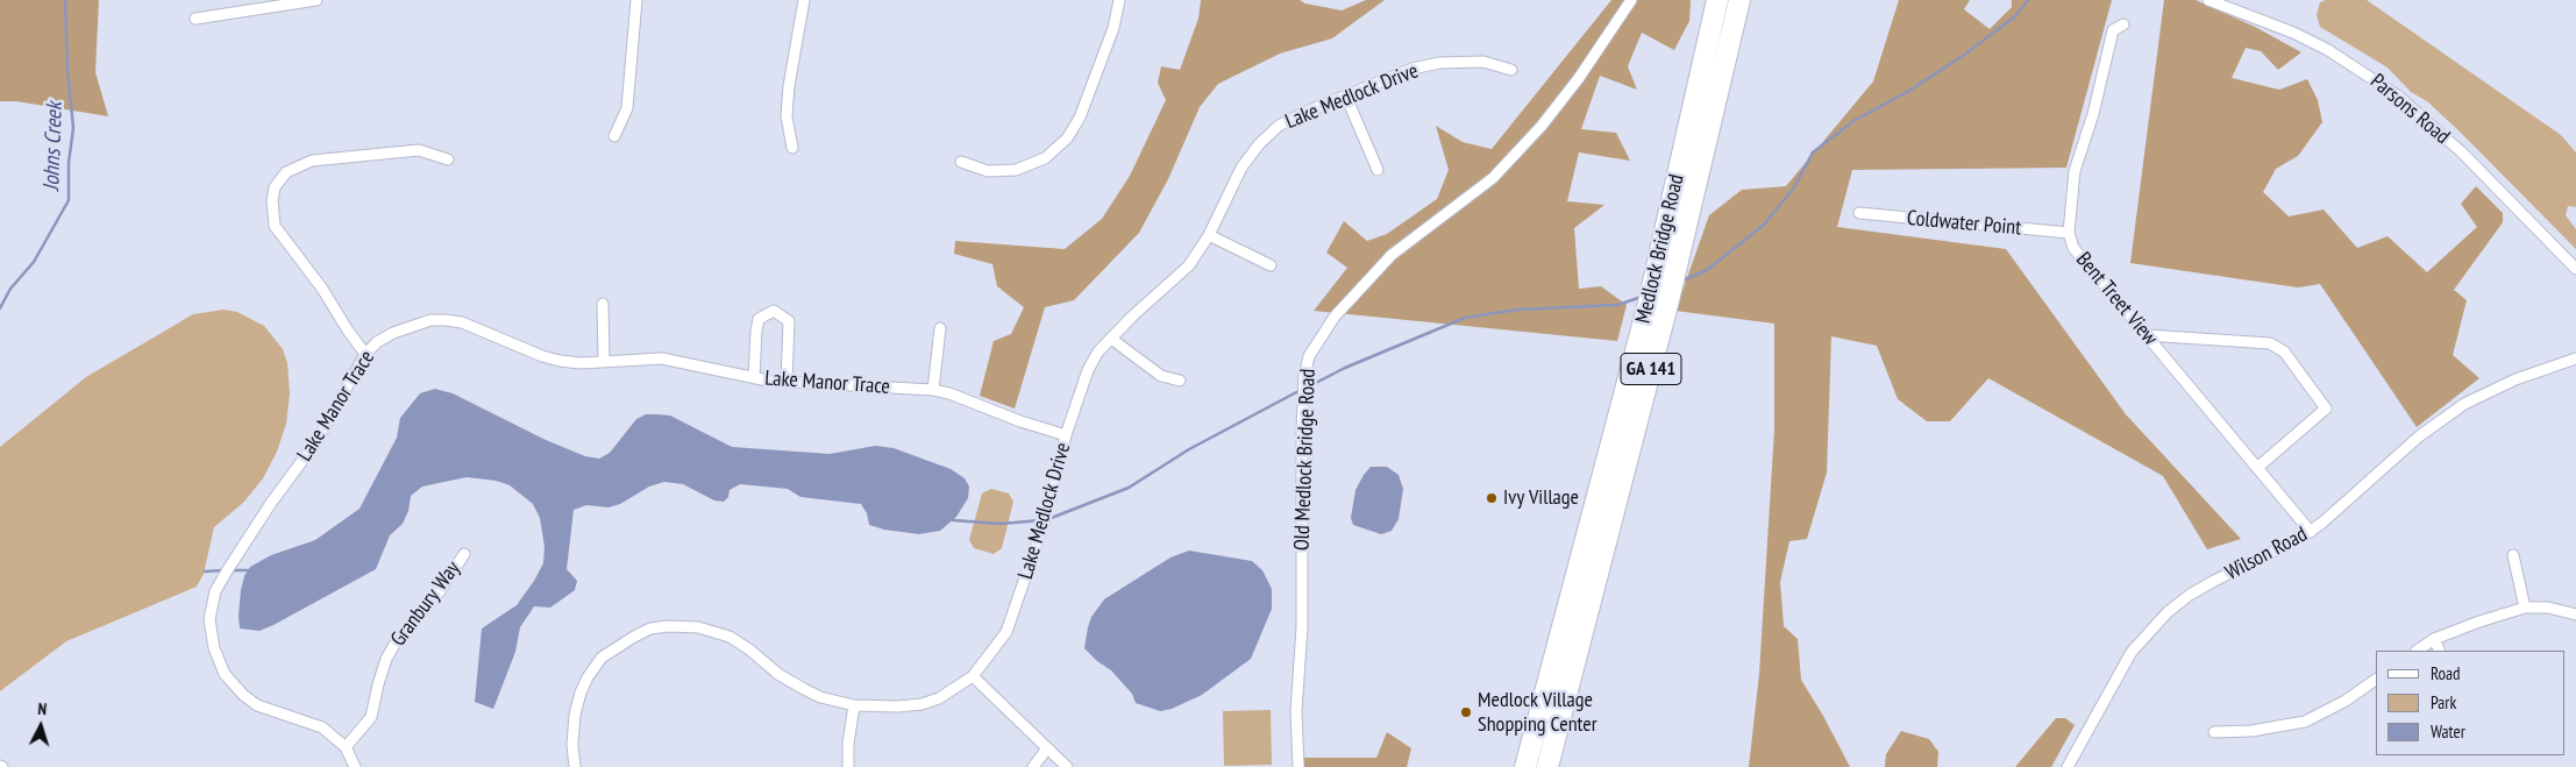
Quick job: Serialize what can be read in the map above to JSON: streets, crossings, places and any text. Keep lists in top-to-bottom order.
{
  "streets": {
    "highway": ["Medlock Bridge Road", "GA 141"],
    "street": [
      "Lake Medlock Drive",
      "Parsons Road",
      "Coldwater Point",
      "Bent Treet View",
      "Lake Manor Trace",
      "Old Medlock Bridge Road",
      "Wilson Road",
      "Granbury Way"
    ]
  },
  "crossings": [
    ["Lake Medlock Drive", "Lake Manor Trace"],
    ["Coldwater Point", "Bent Treet View"],
    ["Bent Treet View", "Wilson Road"],
    ["Lake Manor Trace", "Granbury Way"]
  ],
  "water": ["Johns Creek"],
  "places": ["Ivy Village", "Medlock Village Shopping Center"],
  "legend": ["Road", "Park", "Water"],
  "north": "top"
}
